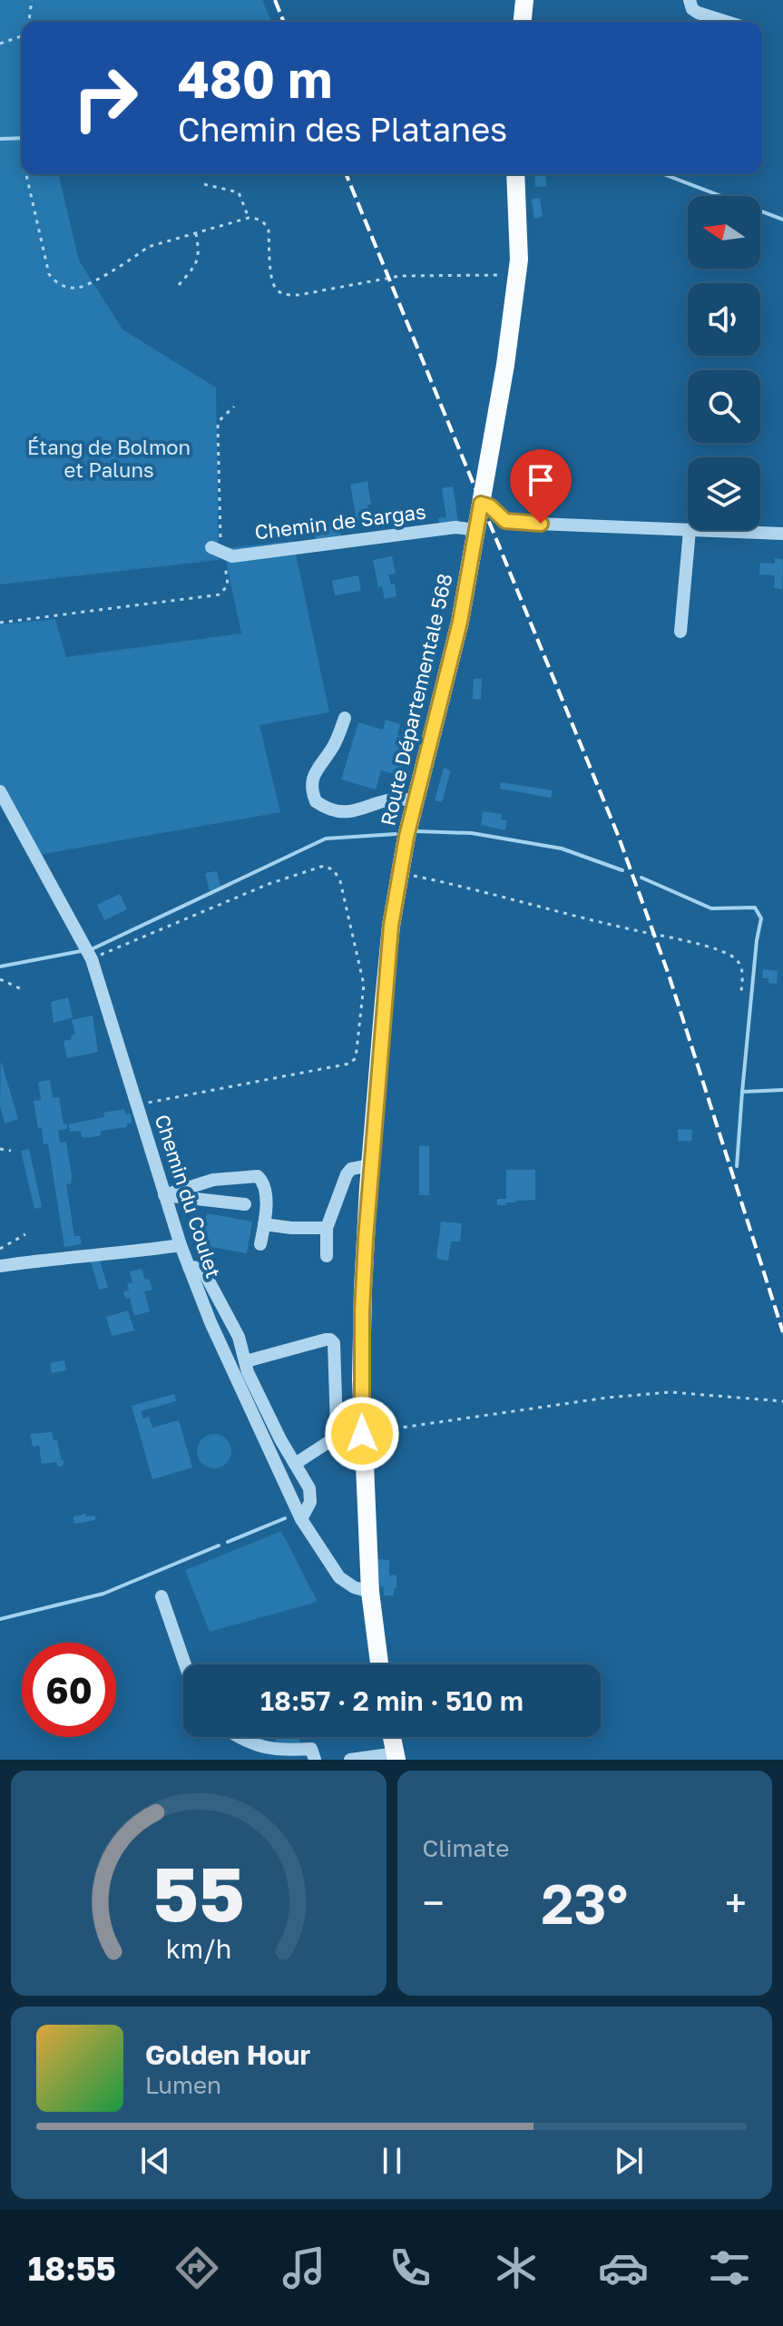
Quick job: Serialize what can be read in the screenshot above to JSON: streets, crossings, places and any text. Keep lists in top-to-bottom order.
{
  "streets": {
    "main road": ["Route Départementale 568"],
    "street": ["Chemin de Sargas", "Chemin du Coulet"]
  },
  "crossings": [
    ["Chemin de Sargas", "Route Départementale 568"],
    ["Route Départementale 568", "Chemin du Coulet"]
  ],
  "parks": ["Étang de Bolmon et Paluns"],
  "north": "left",
  "page": {
    "turn": ["480 m", "Chemin des Platanes"],
    "limit": "60",
    "trip": "18:57 · 2 min · 510 m",
    "tile": "Climate",
    "heat": ["−", "23°", "+"],
    "song": ["Golden Hour", "Lumen"],
    "tabs": "18:55",
    "gauge": ["55", "km/h"]
  }
}
